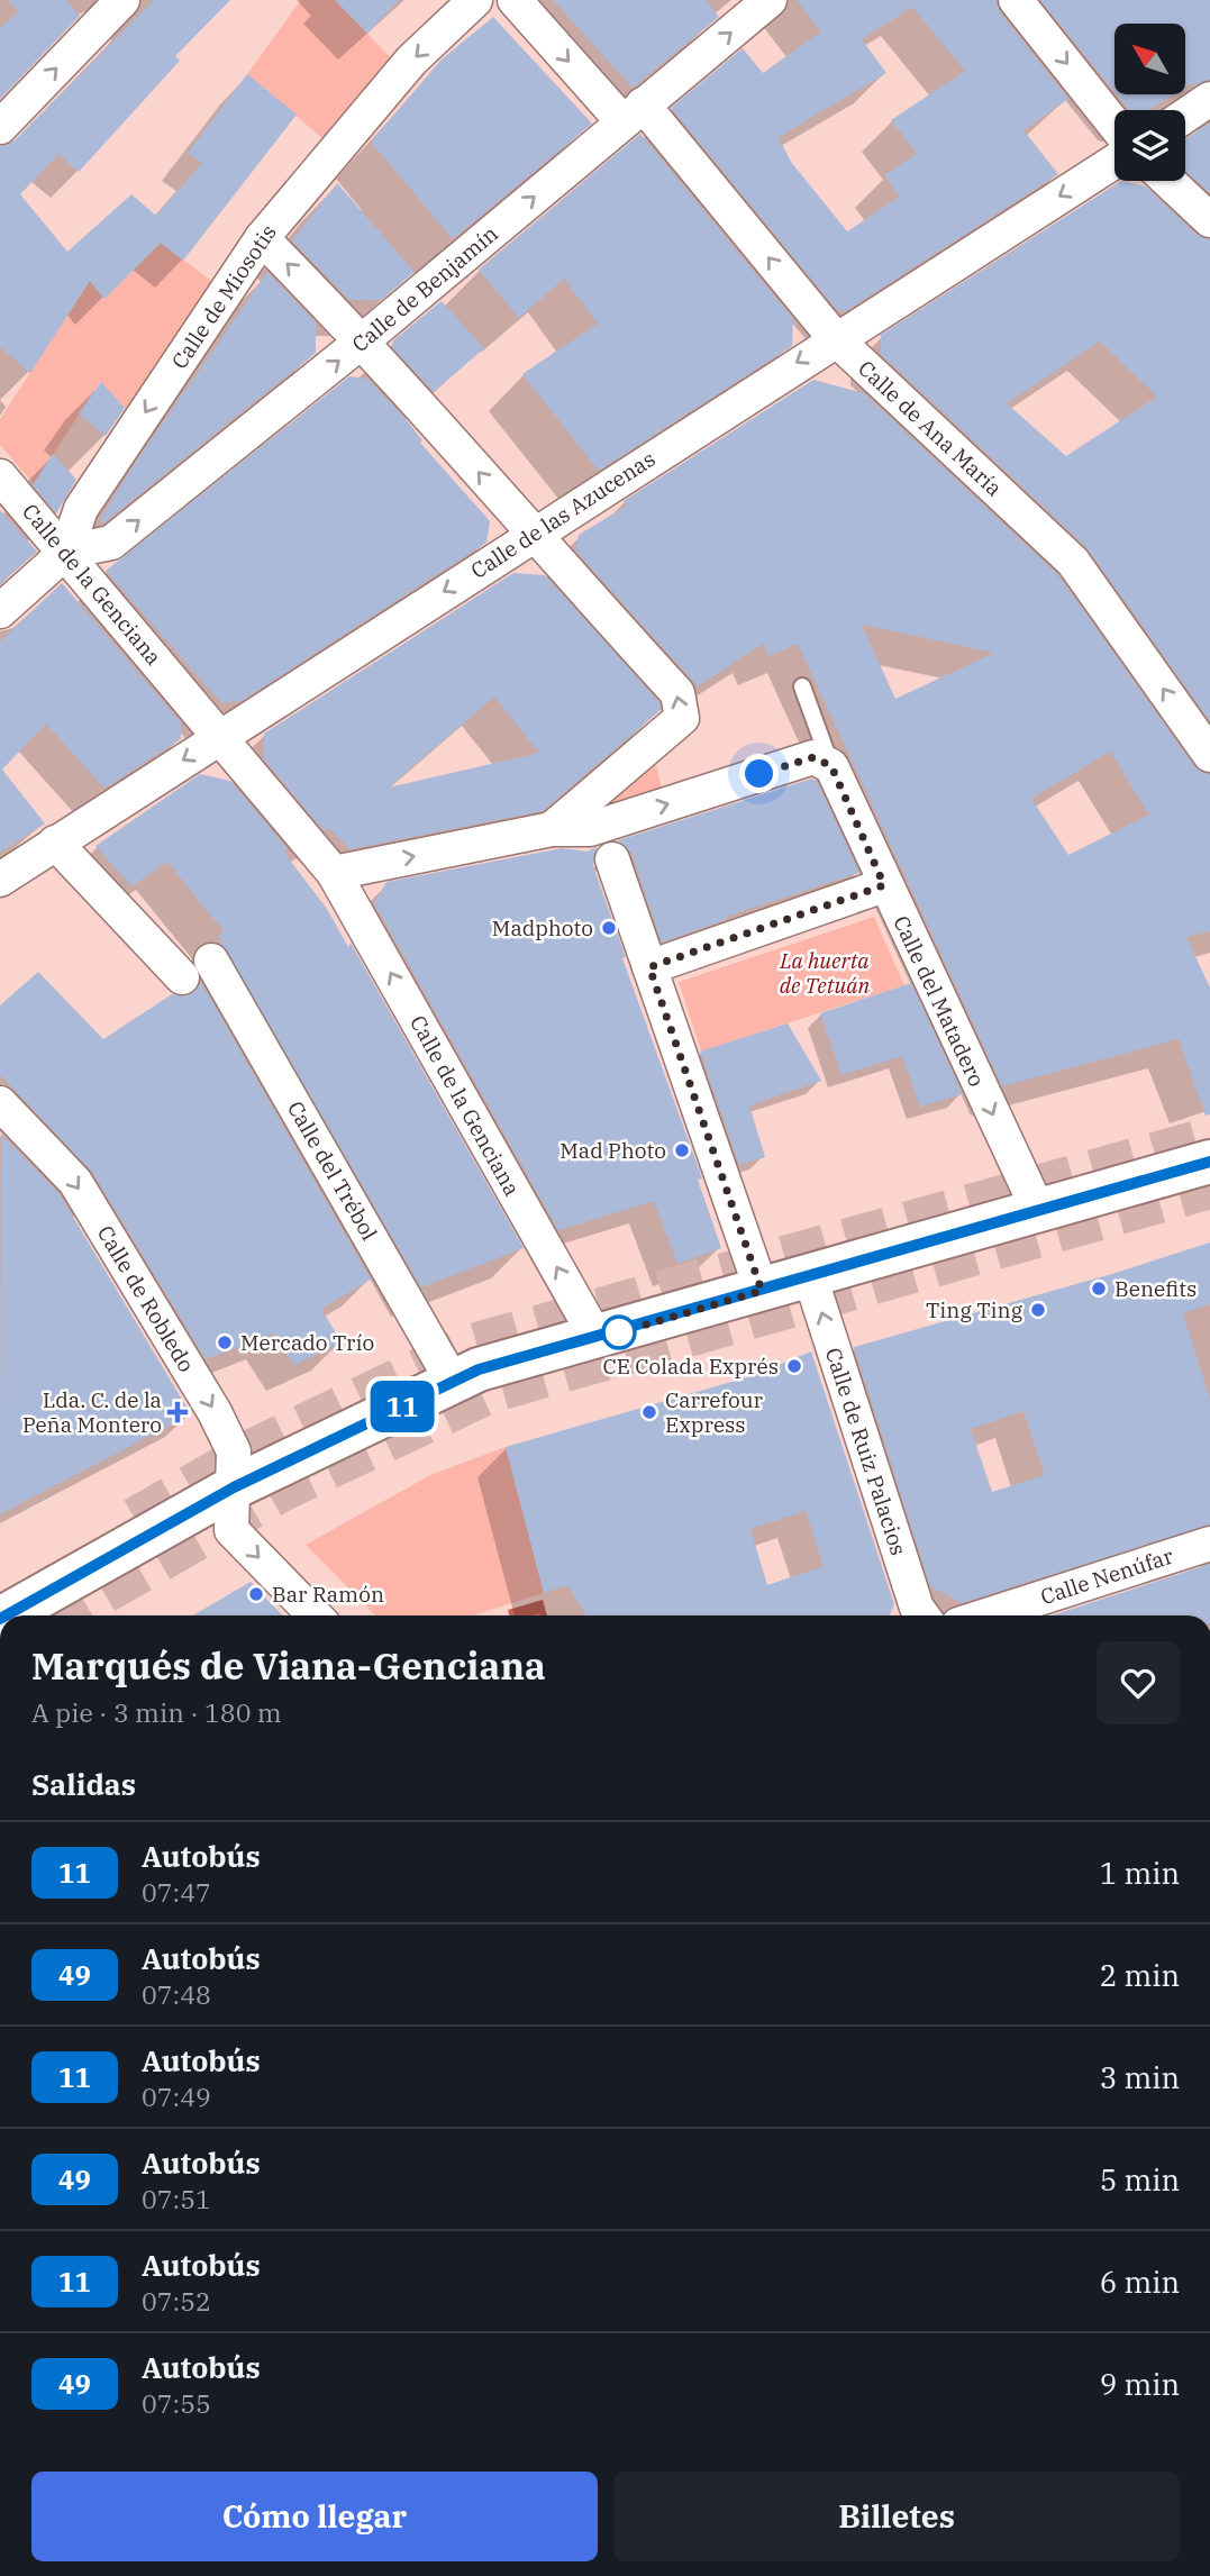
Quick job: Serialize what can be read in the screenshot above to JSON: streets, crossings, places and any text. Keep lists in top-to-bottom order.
{
  "streets": {
    "street": [
      "Calle de Benjamín",
      "Calle de Miosotis",
      "Calle de Ana María",
      "Calle de las Azucenas",
      "Calle de la Genciana",
      "Calle del Matadero",
      "Calle del Trébol",
      "Calle de Robledo",
      "Calle de Ruiz Palacios",
      "Calle Nenúfar"
    ]
  },
  "crossings": [
    ["Calle de Benjamín", "Calle de Miosotis"],
    ["Calle de Benjamín", "Calle de Ana María"],
    ["Calle de Benjamín", "Calle de la Genciana"],
    ["Calle de Miosotis", "Calle de la Genciana"],
    ["Calle de Ana María", "Calle de las Azucenas"],
    ["Calle de las Azucenas", "Calle de la Genciana"]
  ],
  "one_way": [
    "Calle de Benjamín",
    "Calle de Miosotis",
    "Calle de las Azucenas",
    "Calle de Robledo",
    "Calle de Ruiz Palacios"
  ],
  "parks": ["La huerta de Tetuán"],
  "places": {
    "other": [
      "Madphoto",
      "Mad Photo",
      "Benefits",
      "Ting Ting",
      "Mercado Trío",
      "CE Colada Exprés",
      "Carrefour Express",
      "Bar Ramón"
    ],
    "health": ["Lda. C. de la Peña Montero"]
  },
  "lines": ["bus line 11"],
  "north": "top left",
  "page": {
    "on_map": "11",
    "heading": [
      ["Marqués de Viana-Genciana", "A pie · 3 min · 180 m"],
      "Salidas"
    ],
    "list": [
      {
        "mark": "11",
        "name": "Autobús",
        "note": "07:47",
        "value": "1 min"
      },
      {
        "mark": "49",
        "name": "Autobús",
        "note": "07:48",
        "value": "2 min"
      },
      {
        "mark": "11",
        "name": "Autobús",
        "note": "07:49",
        "value": "3 min"
      },
      {
        "mark": "49",
        "name": "Autobús",
        "note": "07:51",
        "value": "5 min"
      },
      {
        "mark": "11",
        "name": "Autobús",
        "note": "07:52",
        "value": "6 min"
      },
      {
        "mark": "49",
        "name": "Autobús",
        "note": "07:55",
        "value": "9 min"
      }
    ],
    "buttons": ["Cómo llegar", "Billetes"]
  }
}
